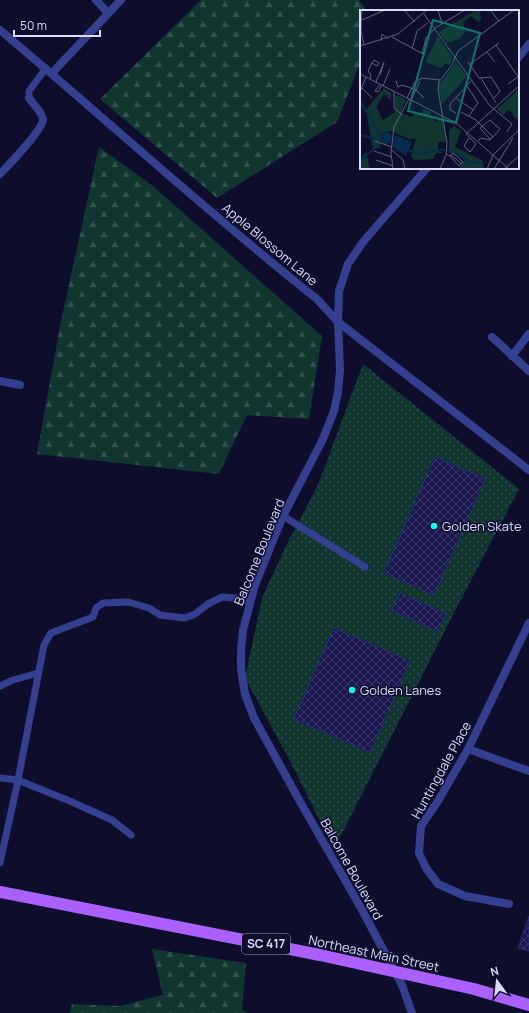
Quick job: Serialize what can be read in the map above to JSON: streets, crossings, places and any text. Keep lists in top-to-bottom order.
{
  "streets": {
    "main road": ["SC 417", "Northeast Main Street"],
    "street": ["Apple Blossom Lane", "Balcome Boulevard", "Huntingdale Place"]
  },
  "crossings": [
    ["Apple Blossom Lane", "Balcome Boulevard"],
    ["Balcome Boulevard", "Northeast Main Street"]
  ],
  "places": ["Golden Skate", "Golden Lanes"],
  "scale_bar": "50 m",
  "north": "top"
}
